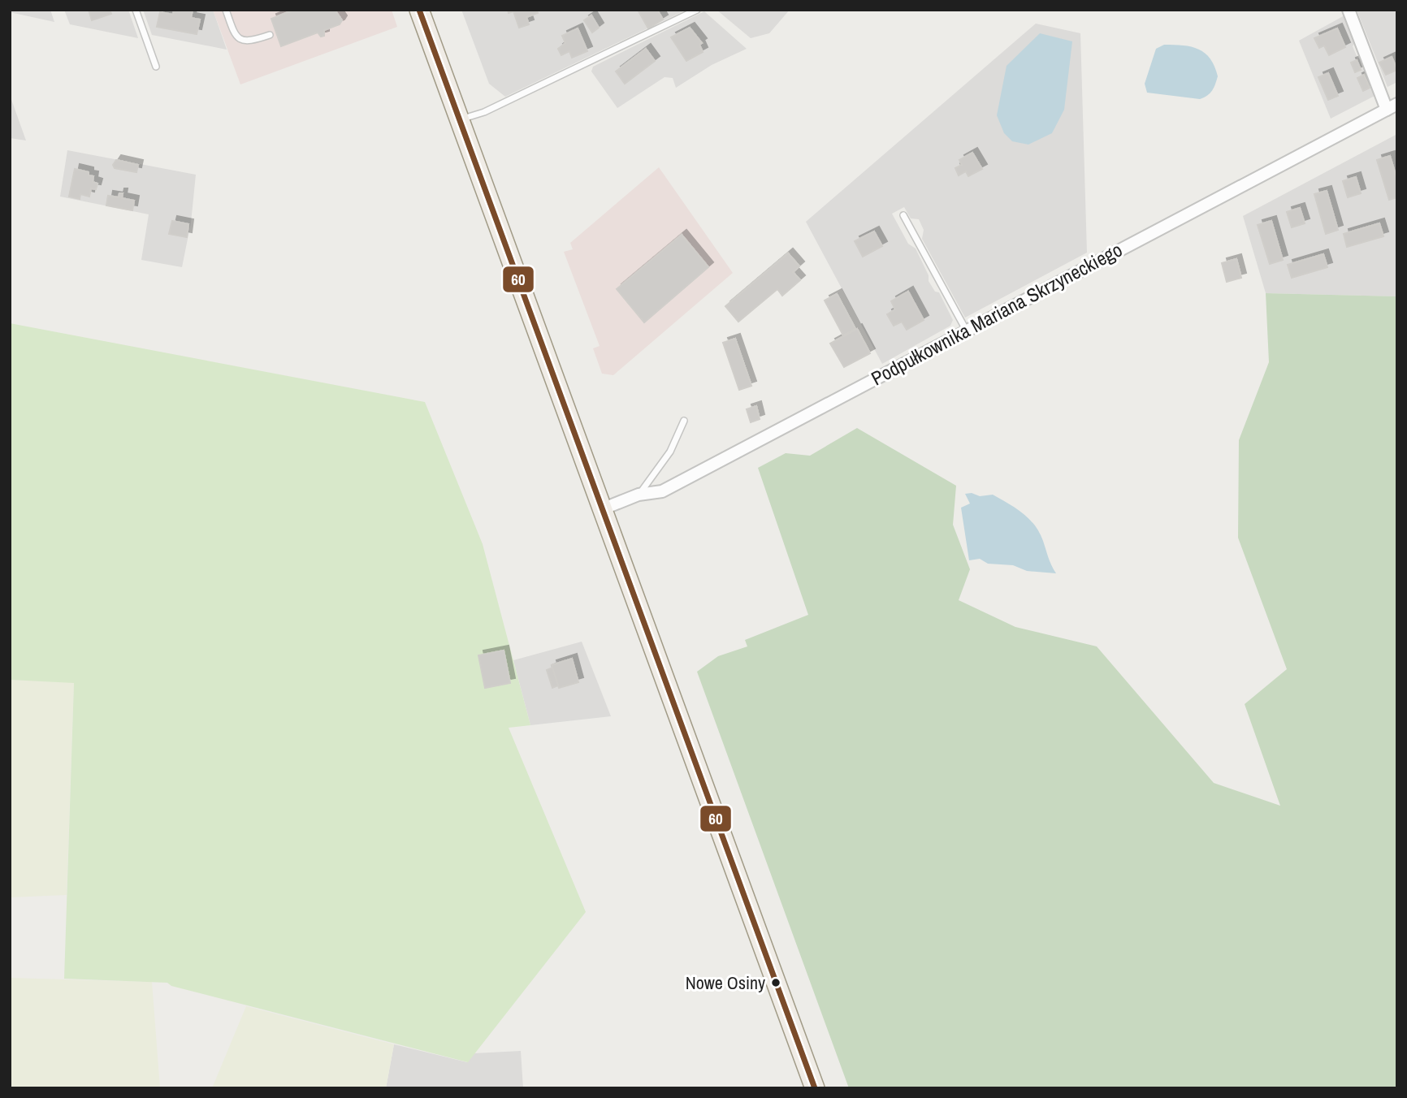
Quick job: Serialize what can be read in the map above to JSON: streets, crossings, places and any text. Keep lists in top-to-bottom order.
{
  "streets": {
    "street": ["Podpułkownika Mariana Skrzyneckiego"]
  },
  "places": ["Nowe Osiny"],
  "lines": ["transit line 60"]
}
